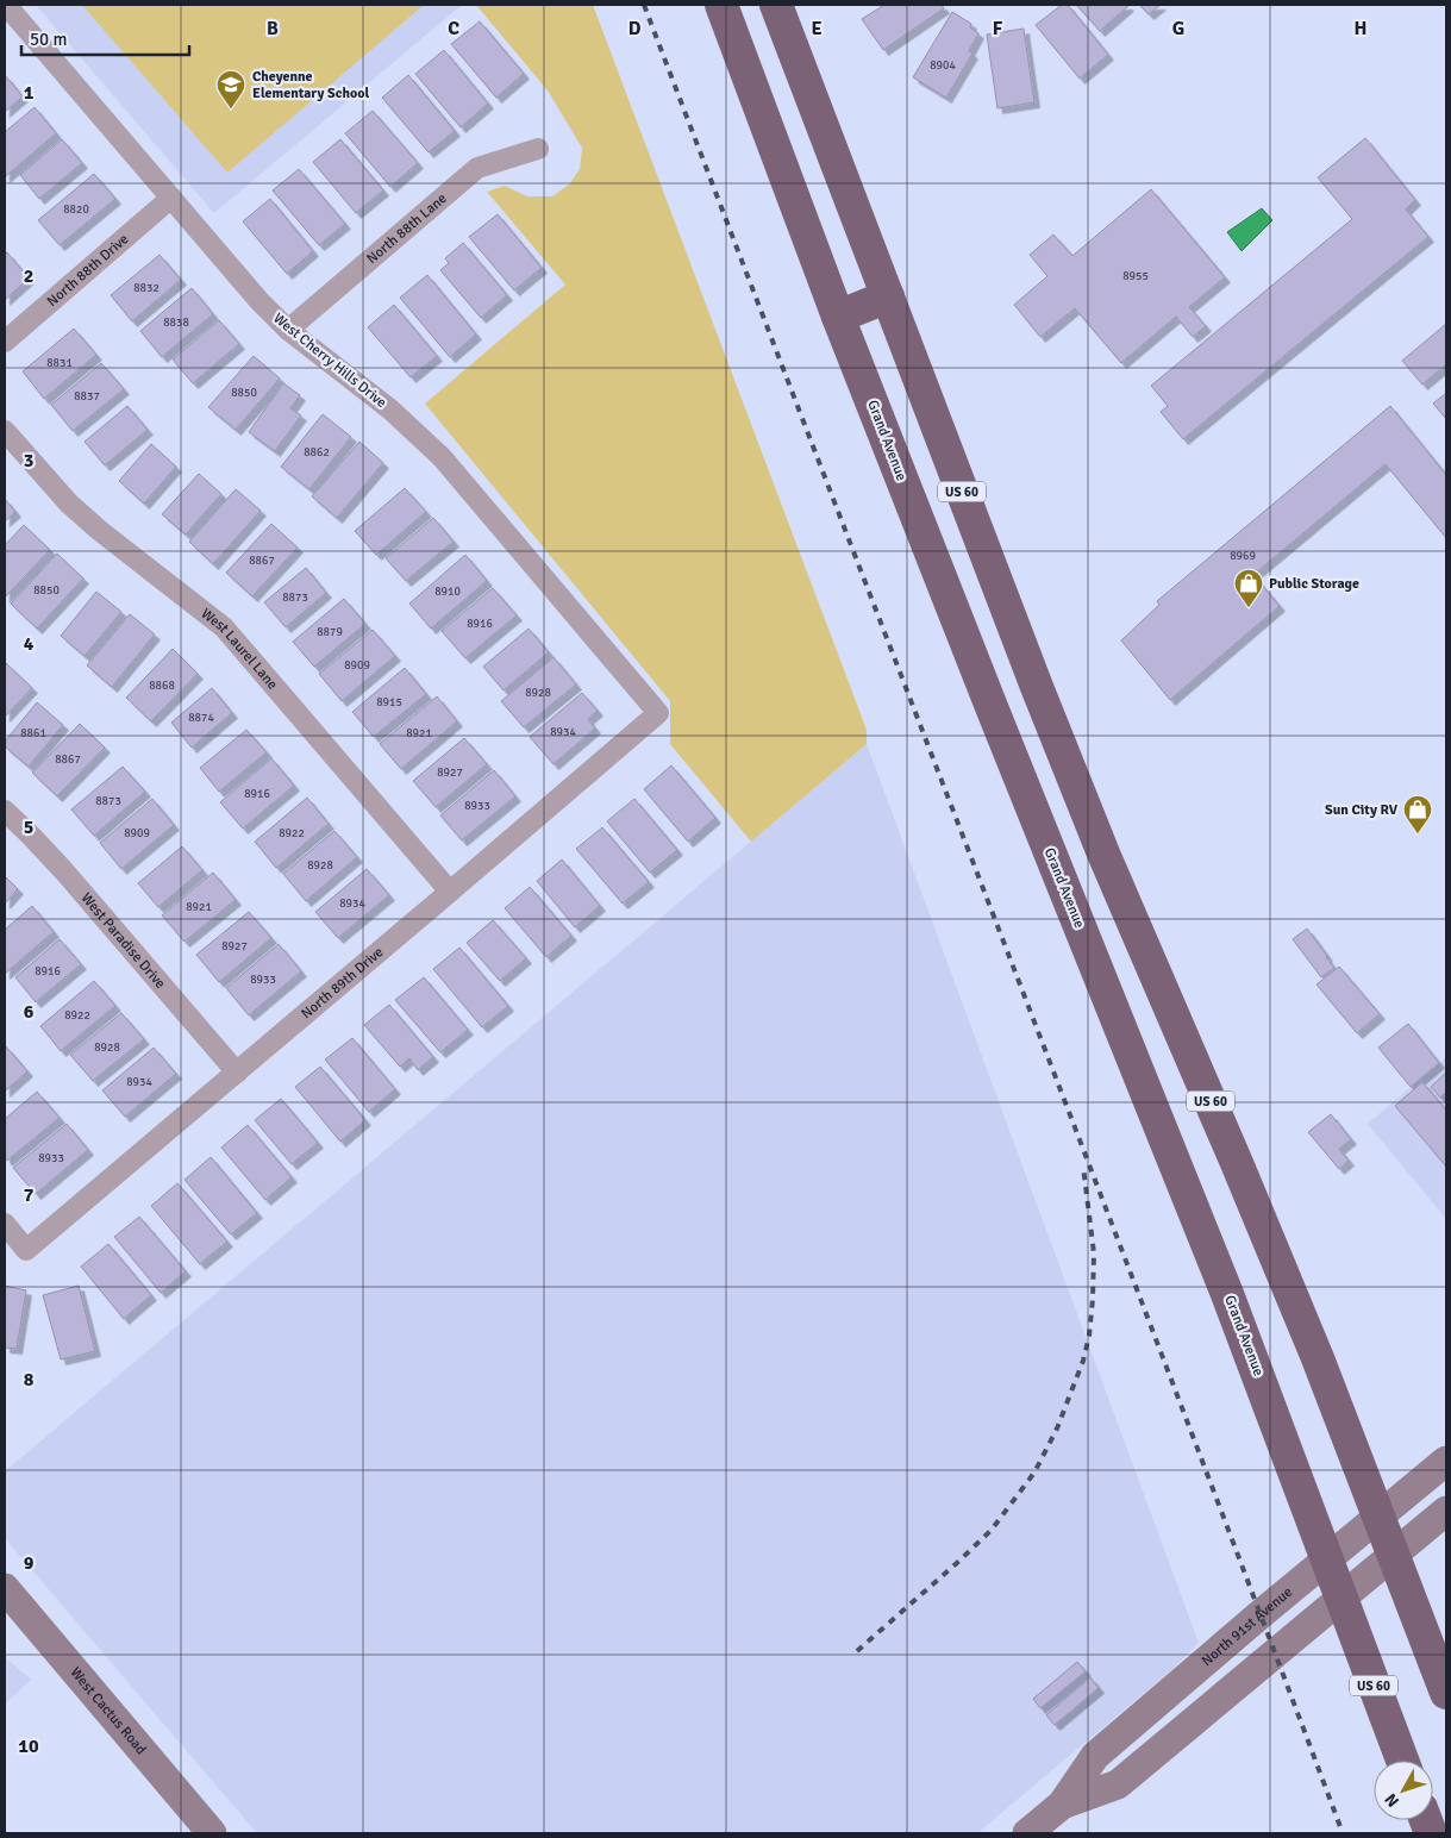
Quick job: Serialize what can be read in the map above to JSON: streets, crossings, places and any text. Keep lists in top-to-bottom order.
{
  "streets": {
    "highway": ["Grand Avenue", "US 60"],
    "main road": ["North 91st Avenue", "West Cactus Road"],
    "street": [
      "North 88th Lane",
      "North 88th Drive",
      "West Cherry Hills Drive",
      "West Laurel Lane",
      "West Paradise Drive",
      "North 89th Drive"
    ]
  },
  "crossings": [
    ["North 88th Lane", "West Cherry Hills Drive"],
    ["North 88th Drive", "West Cherry Hills Drive"],
    ["West Cherry Hills Drive", "North 89th Drive"],
    ["Grand Avenue", "North 91st Avenue"],
    ["US 60", "North 91st Avenue"],
    ["West Laurel Lane", "North 89th Drive"],
    ["West Paradise Drive", "North 89th Drive"]
  ],
  "places": {
    "school or university": ["Cheyenne Elementary School"],
    "shop": ["Public Storage", "Sun City RV"]
  },
  "house_numbers": [
    "8904",
    "8820",
    "8955",
    "8832",
    "8838",
    "8831",
    "8850",
    "8837",
    "8862",
    "8969",
    "8867",
    "8850",
    "8910",
    "8873",
    "8916",
    "8879",
    "8909",
    "8868",
    "8928",
    "8915",
    "8874",
    "8934",
    "8861",
    "8921",
    "8867",
    "8927",
    "8916",
    "8873",
    "8933",
    "8909",
    "8922",
    "8928",
    "8934",
    "8921",
    "8927",
    "8916",
    "8933",
    "8922",
    "8928",
    "8934",
    "8933"
  ],
  "scale_bar": "50 m",
  "north": "bottom left",
  "grid": {
    "columns": [
      "B",
      "C",
      "D",
      "E",
      "F",
      "G",
      "H"
    ],
    "rows": [
      "1",
      "2",
      "3",
      "4",
      "5",
      "6",
      "7",
      "8",
      "9",
      "10"
    ]
  }
}
